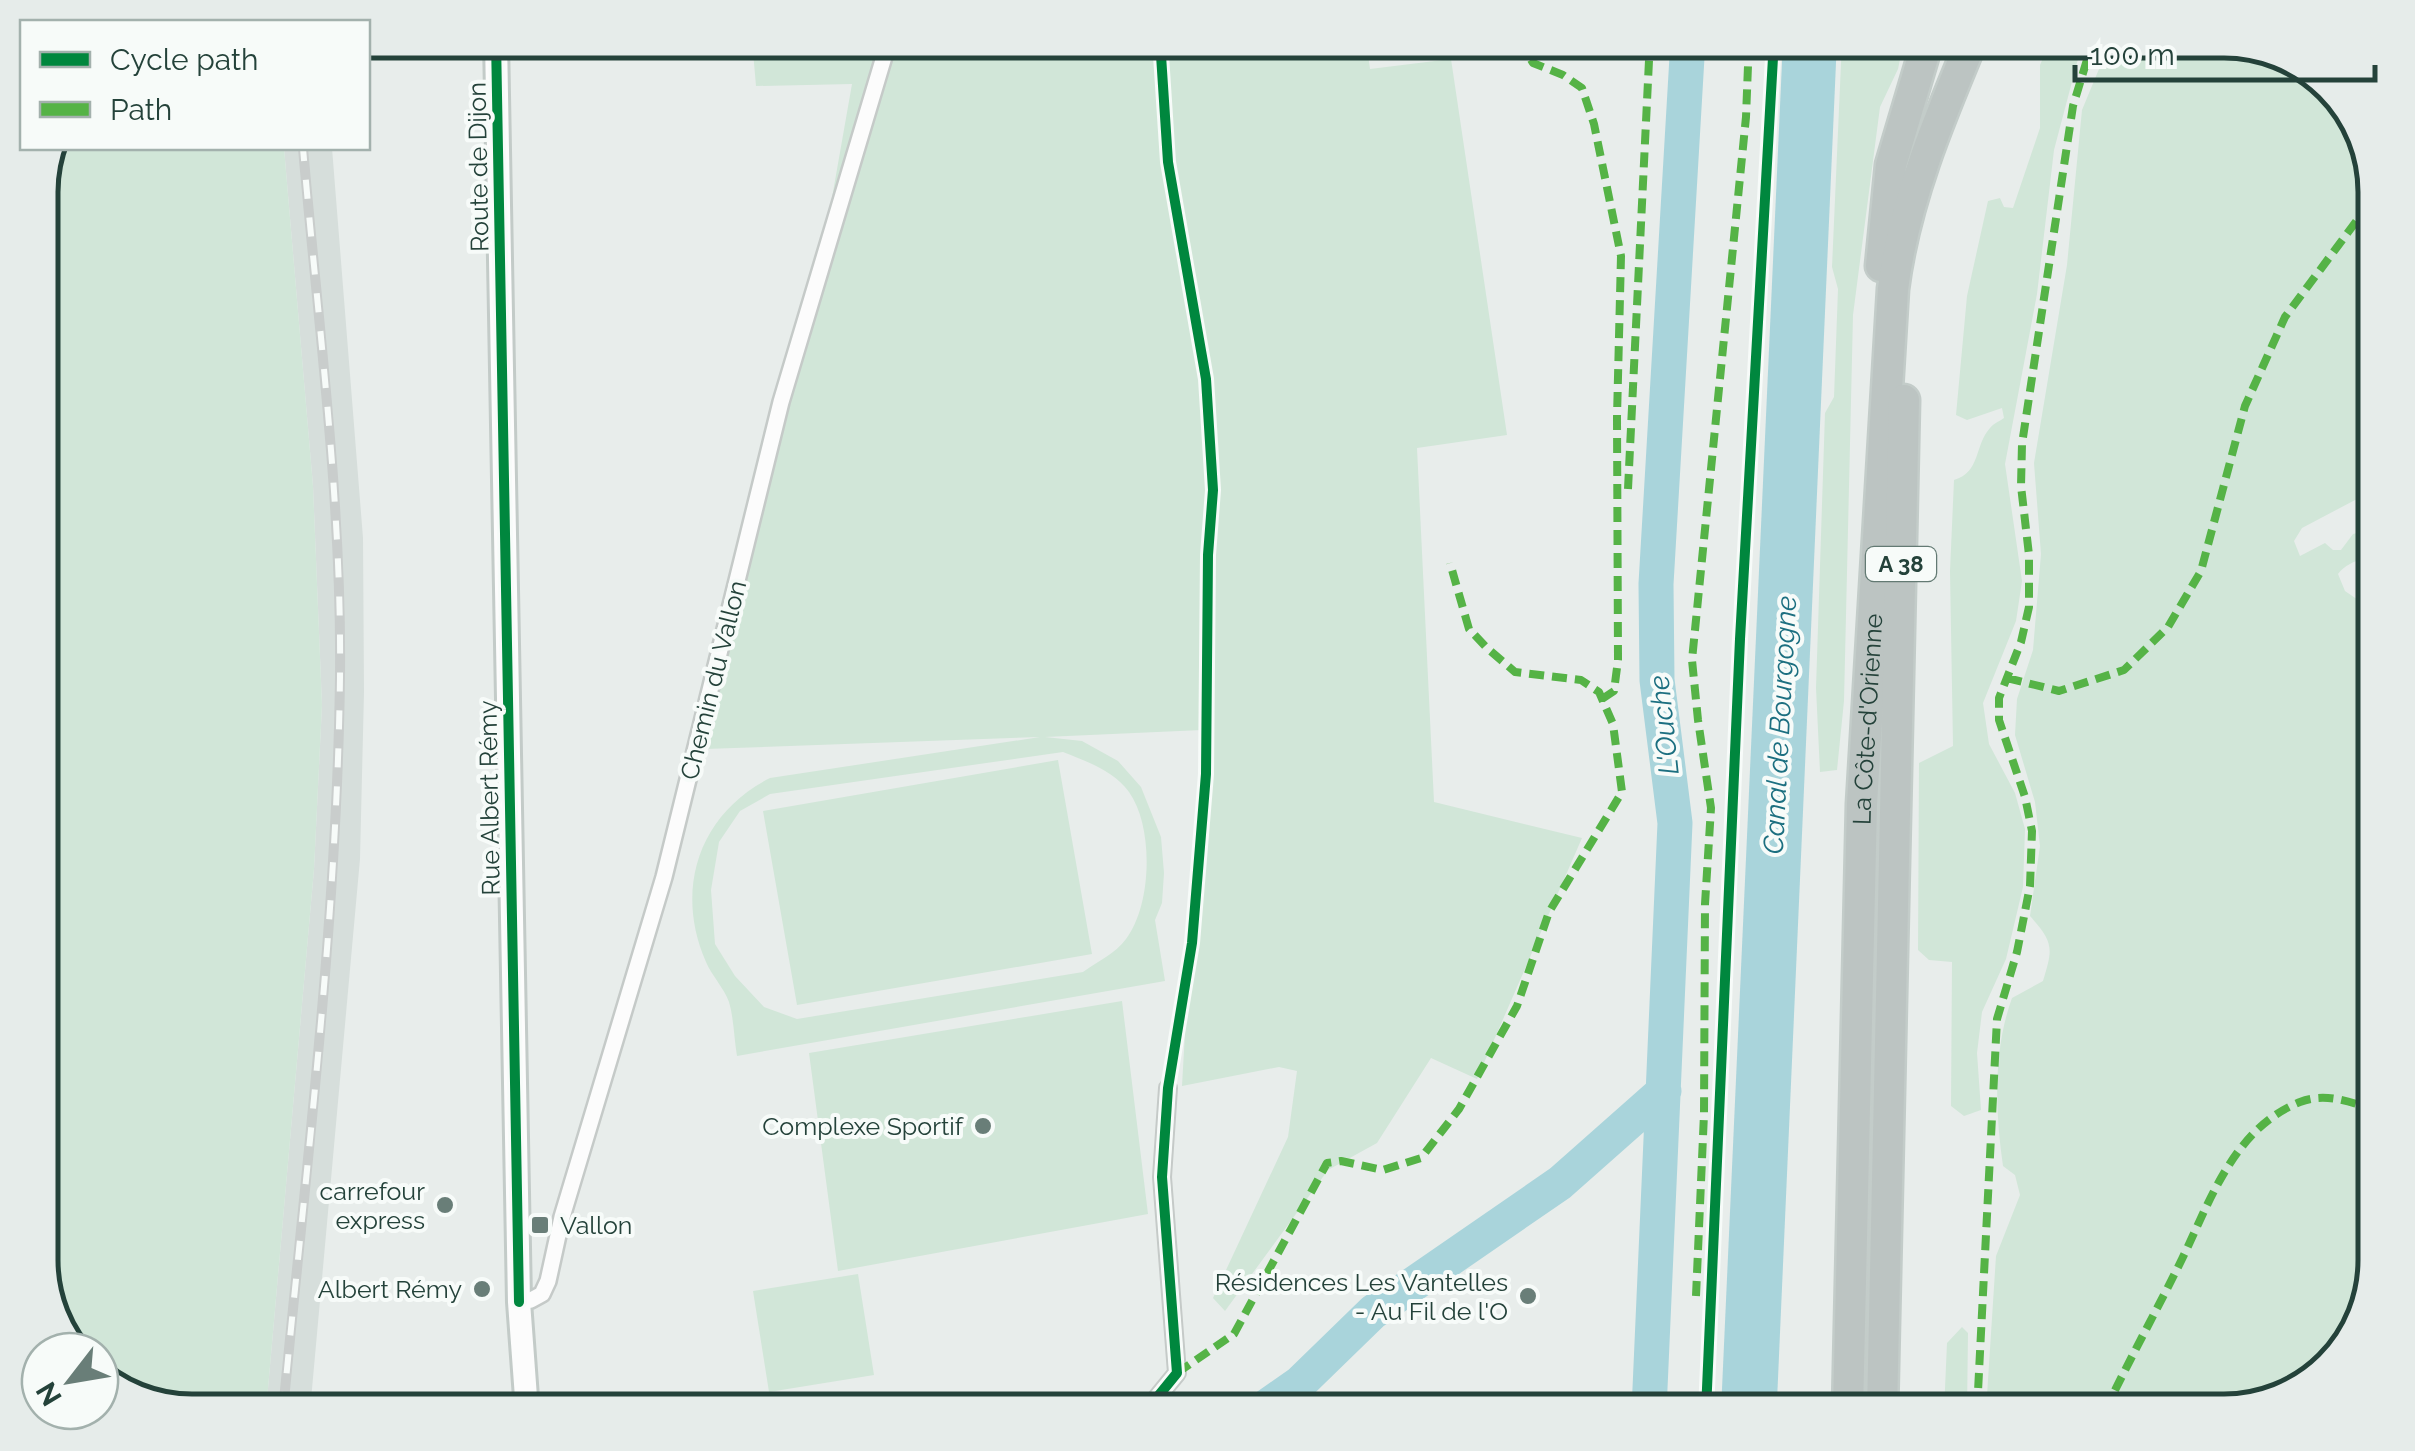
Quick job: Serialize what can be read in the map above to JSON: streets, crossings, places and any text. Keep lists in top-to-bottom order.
{
  "streets": {
    "highway": ["A 38", "La Côte-d'Orienne"],
    "main road": ["Route de Dijon", "Rue Albert Rémy"],
    "street": ["Chemin du Vallon"]
  },
  "crossings": [
    ["Route de Dijon", "Rue Albert Rémy"],
    ["Chemin du Vallon", "Rue Albert Rémy"]
  ],
  "water": ["L'Ouche", "Canal de Bourgogne"],
  "places": {
    "other": [
      "Complexe Sportif",
      "carrefour express",
      "Albert Rémy",
      "Résidences Les Vantelles - Au Fil de l'O"
    ],
    "transit": ["Vallon"]
  },
  "legend": ["Cycle path", "Path"],
  "scale_bar": "100 m",
  "north": "bottom left"
}
